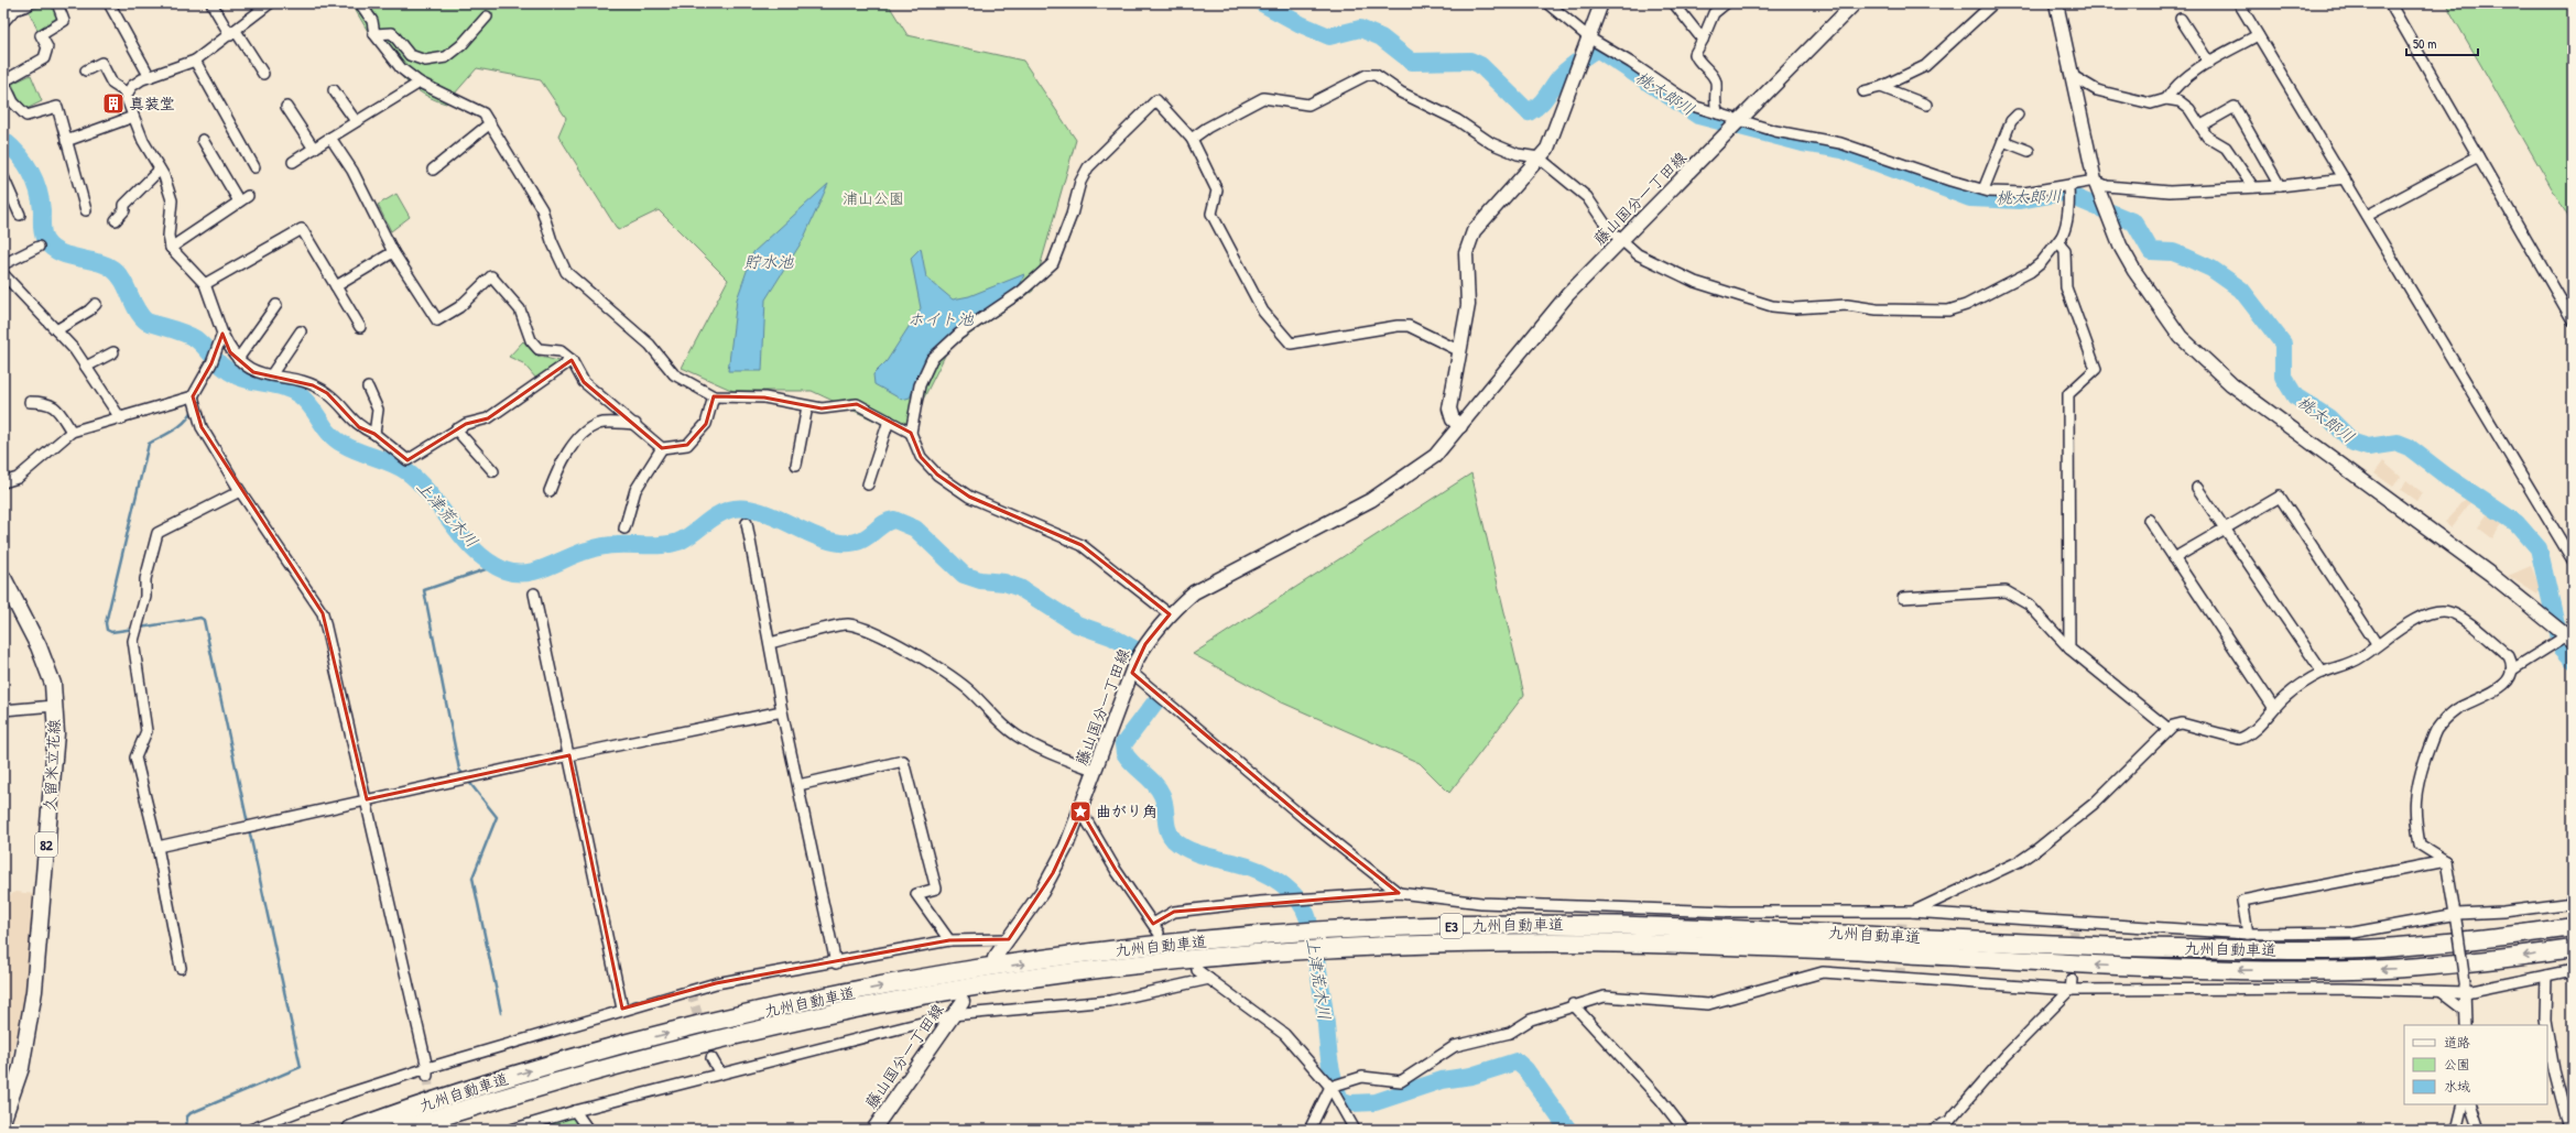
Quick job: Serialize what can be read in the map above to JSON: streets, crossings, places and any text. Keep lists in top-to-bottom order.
{
  "streets": {
    "highway": ["九州自動車道", "E3"],
    "main road": ["藤山国分一丁田線", "久留米立花線", "82"]
  },
  "water": [
    "桃太郎川",
    "貯水池",
    "ホイト池",
    "上津荒木川"
  ],
  "parks": ["浦山公園"],
  "places": {
    "building": ["真装堂"],
    "place": ["曲がり角"]
  },
  "legend": ["道路", "公園", "水域"],
  "scale_bar": "50 m"
}
